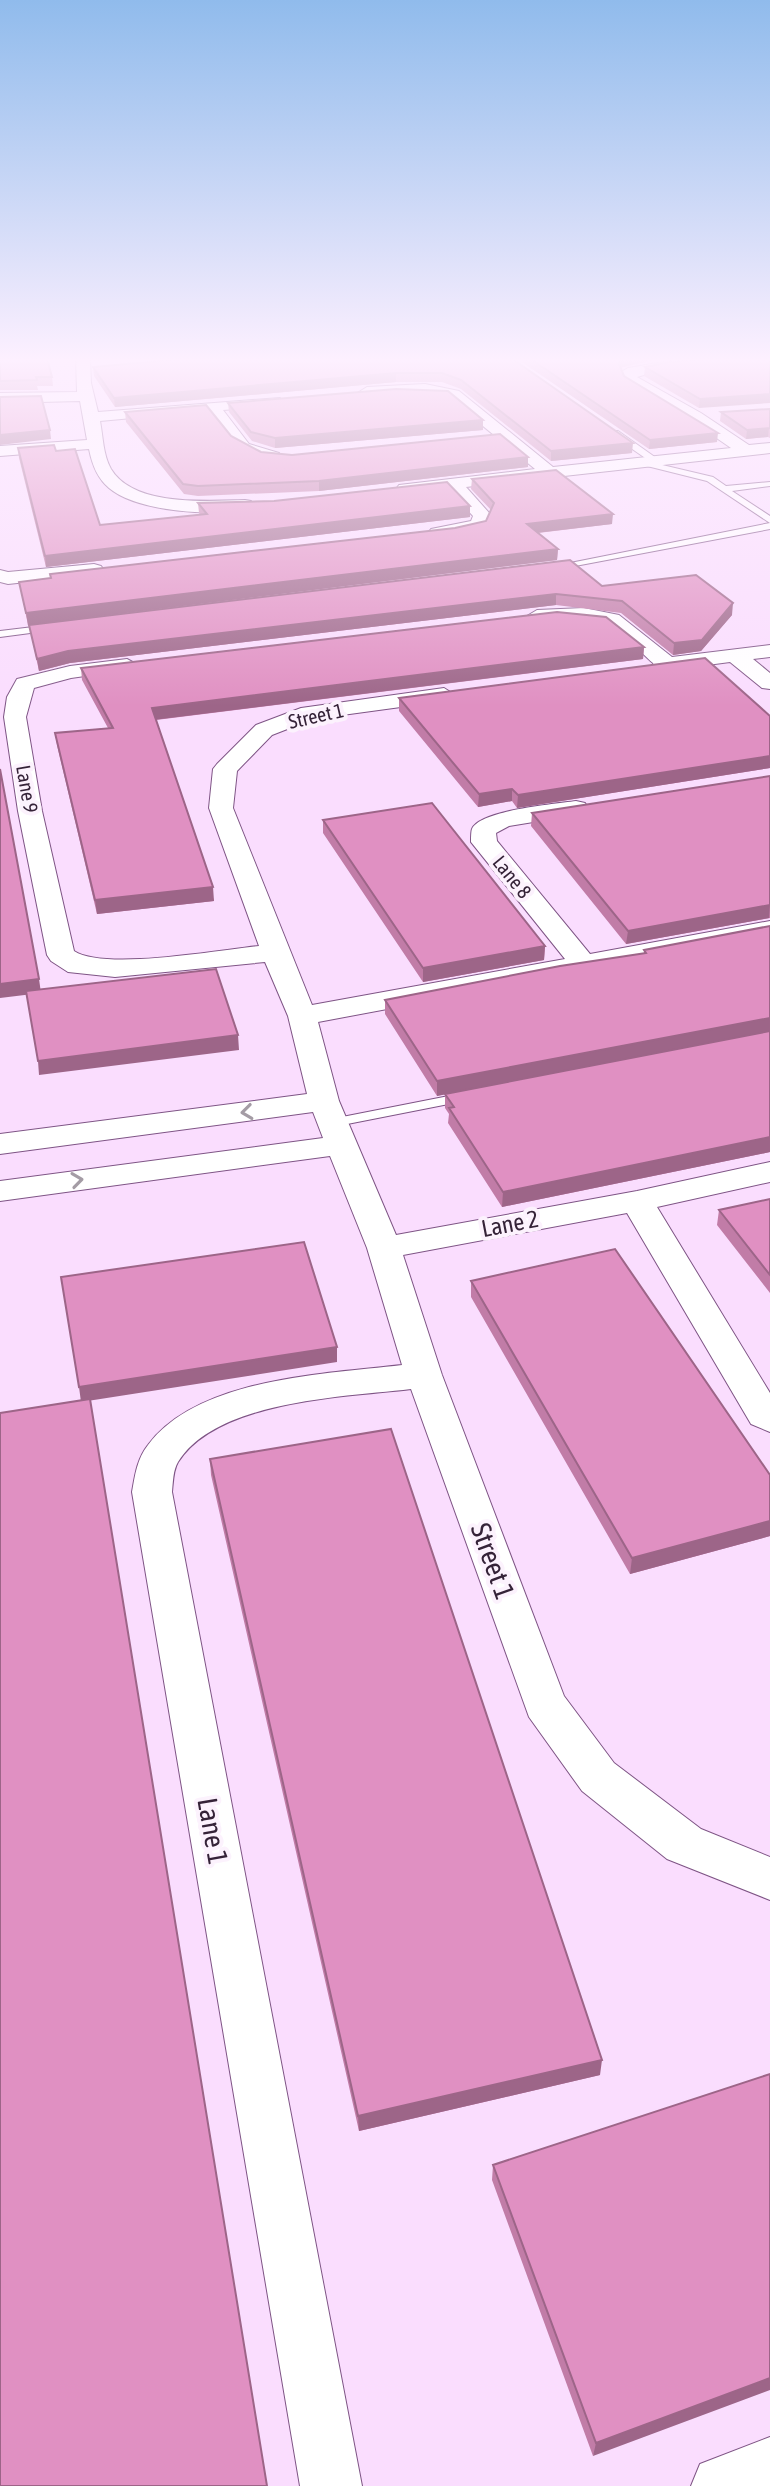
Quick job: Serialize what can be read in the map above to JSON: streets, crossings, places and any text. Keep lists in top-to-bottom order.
{
  "streets": {
    "street": [
      "Street 1",
      "Lane 9",
      "Lane 8",
      "Lane 2",
      "Lane 1"
    ]
  },
  "crossings": [
    ["Street 1", "Lane 9"],
    ["Street 1", "Lane 2"],
    ["Street 1", "Lane 1"]
  ]
}
